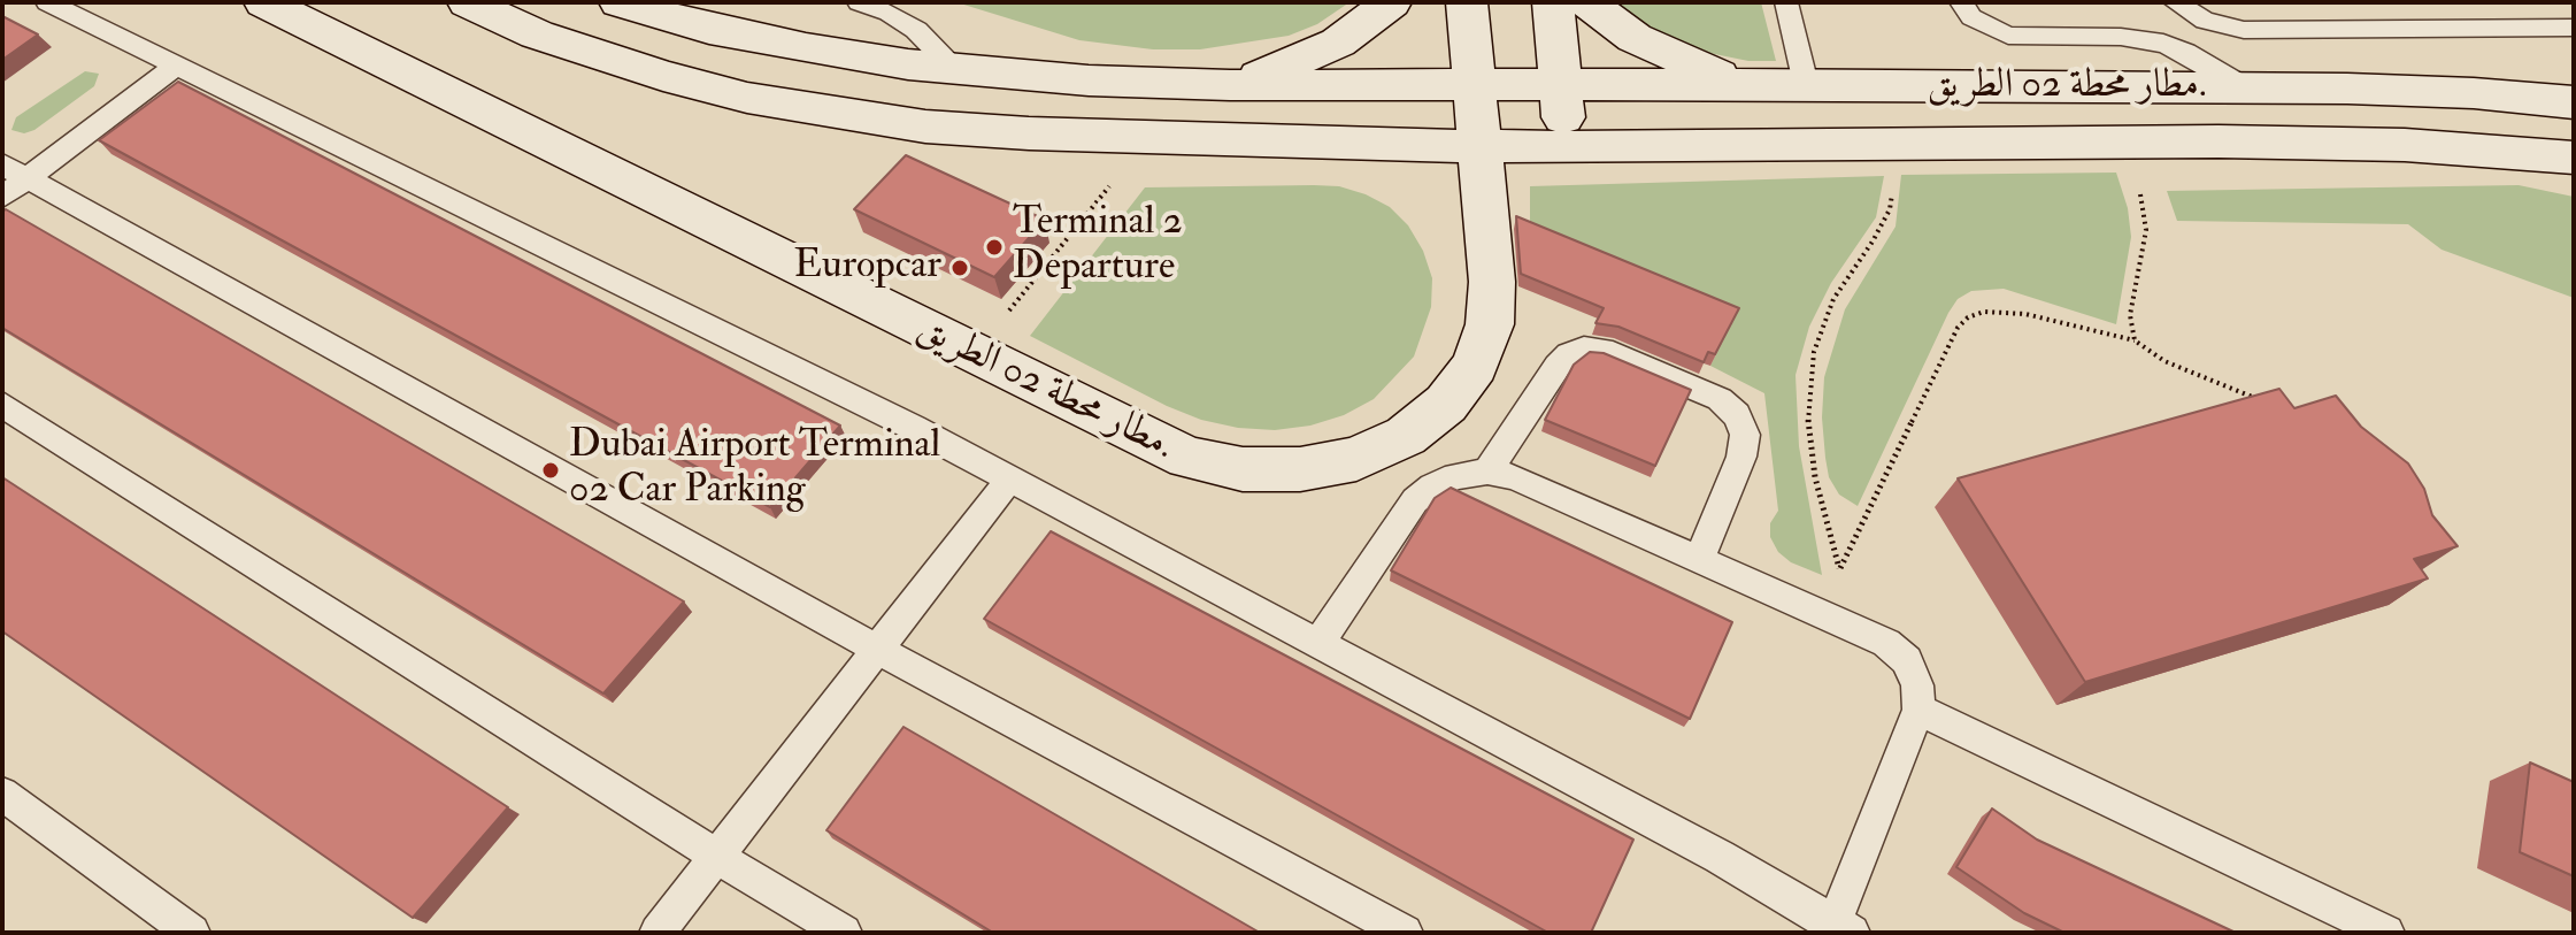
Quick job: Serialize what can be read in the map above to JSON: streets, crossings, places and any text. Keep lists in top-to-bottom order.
{
  "streets": {
    "street": ["مطار محطة 02 الطريق."]
  },
  "places": ["Terminal 2 Departure", "Europcar", "Dubai Airport Terminal 02 Car Parking"]
}
